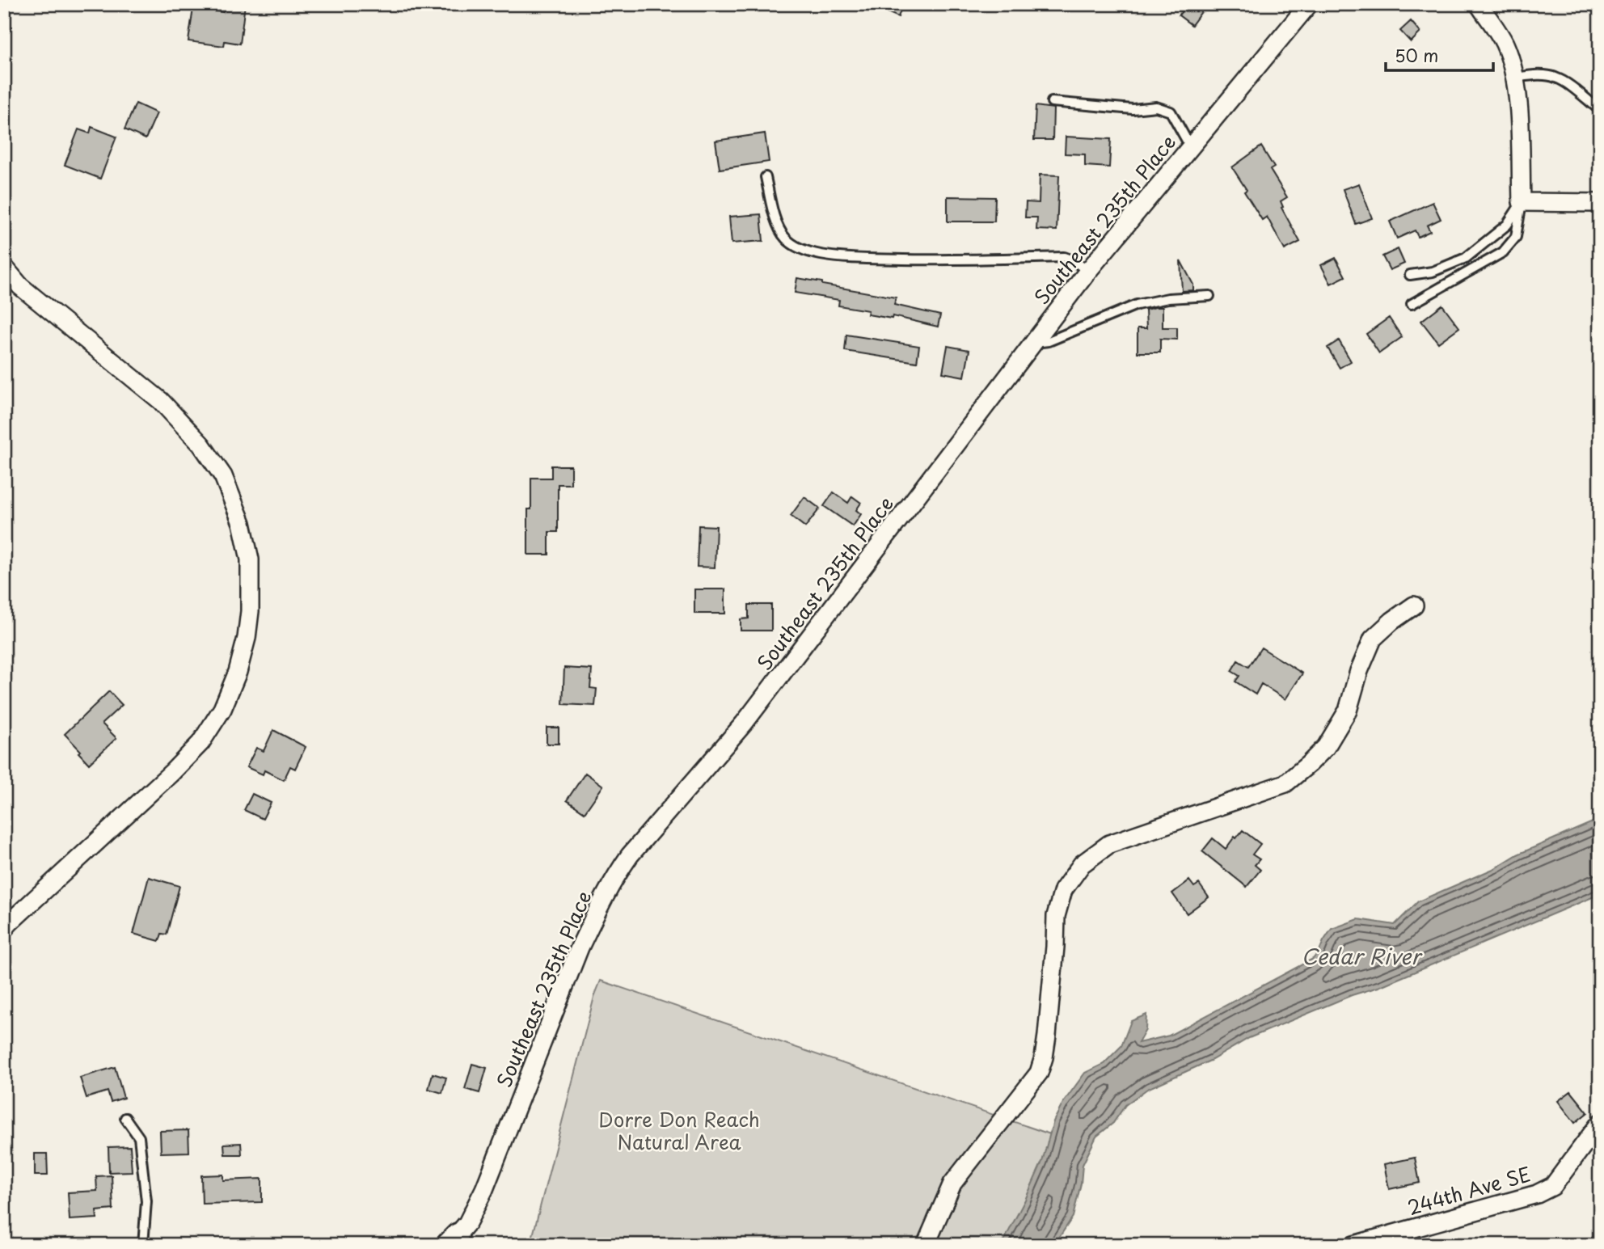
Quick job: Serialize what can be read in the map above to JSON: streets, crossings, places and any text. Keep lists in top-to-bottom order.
{
  "streets": {
    "street": ["Southeast 235th Place", "244th Ave SE"]
  },
  "water": ["Cedar River"],
  "parks": ["Dorre Don Reach Natural Area"],
  "scale_bar": "50 m"
}
